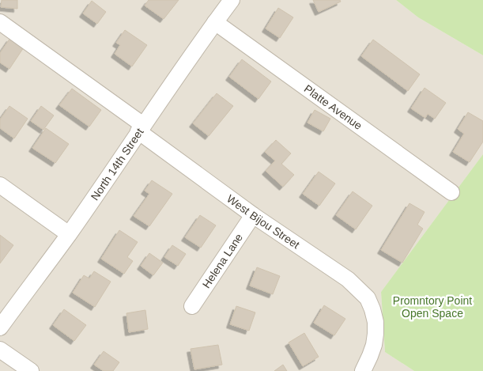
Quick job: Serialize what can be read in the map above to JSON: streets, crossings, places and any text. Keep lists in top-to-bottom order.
{
  "streets": {
    "street": [
      "Platte Avenue",
      "North 14th Street",
      "West Bijou Street",
      "Helena Lane"
    ]
  },
  "crossings": [
    ["Platte Avenue", "North 14th Street"],
    ["North 14th Street", "West Bijou Street"],
    ["West Bijou Street", "Helena Lane"]
  ],
  "parks": ["Promntory Point Open Space"]
}
